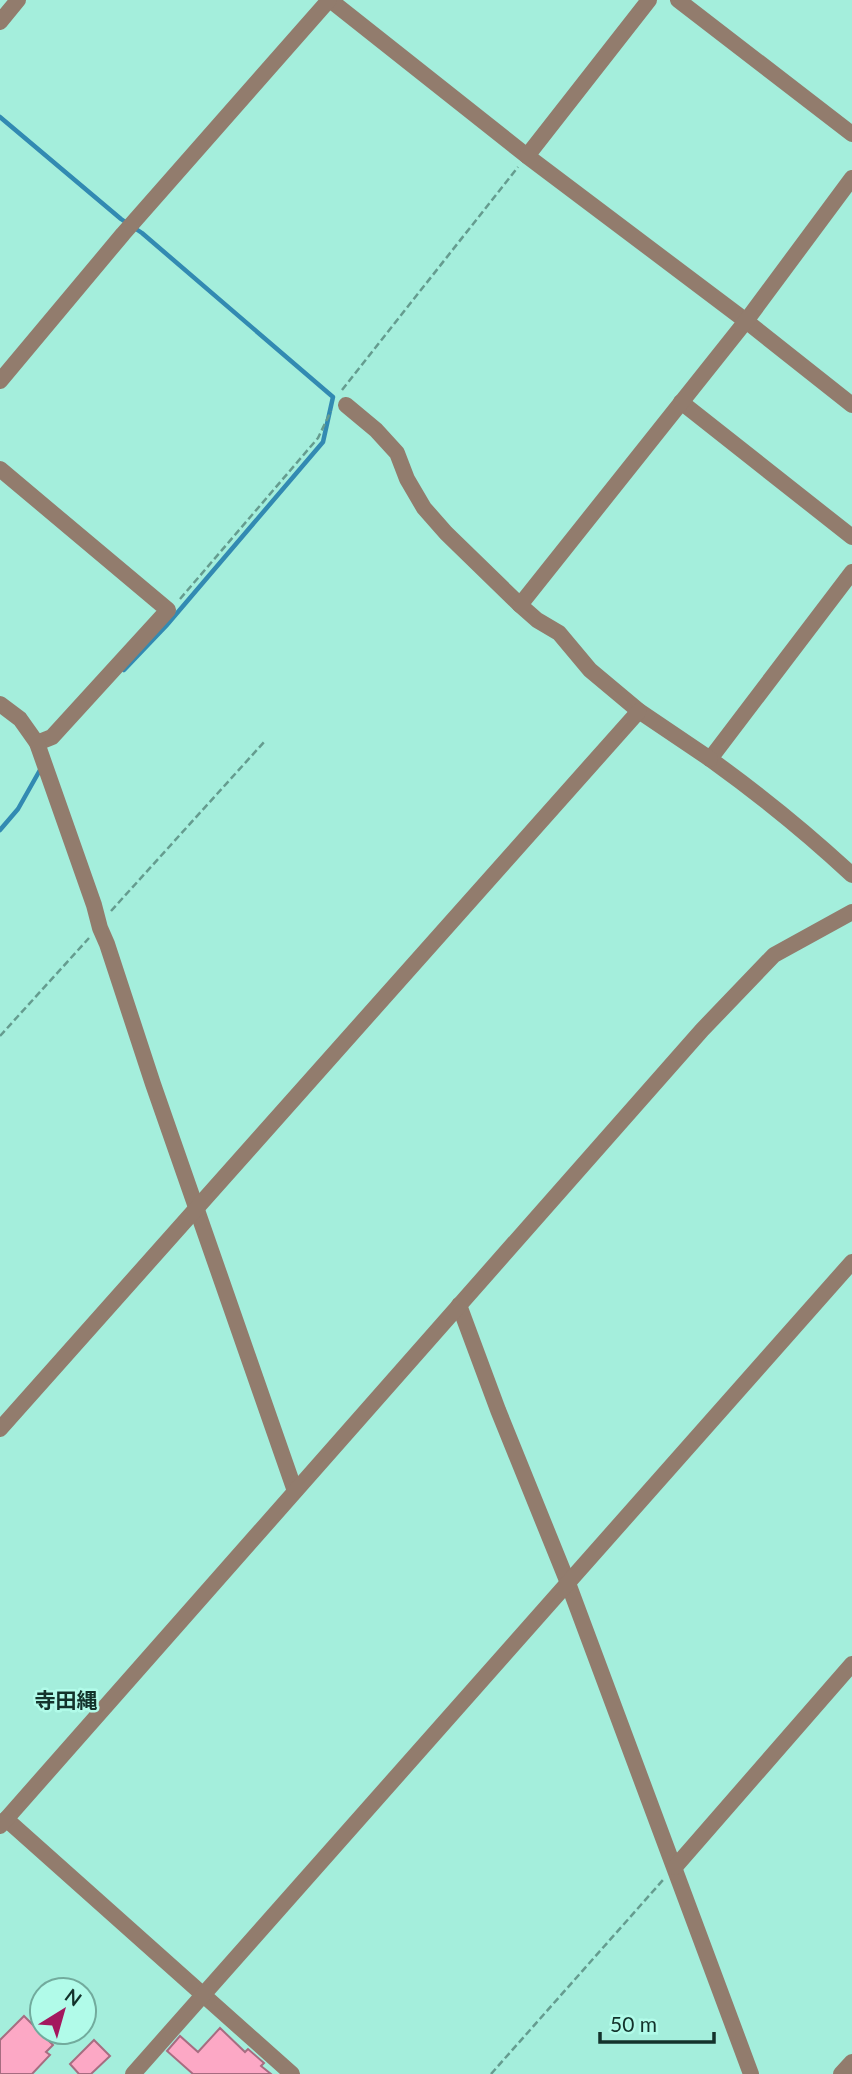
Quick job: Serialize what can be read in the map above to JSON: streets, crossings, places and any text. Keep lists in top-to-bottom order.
{
  "districts": ["寺田縄"],
  "scale_bar": "50 m",
  "north": "top right"
}
